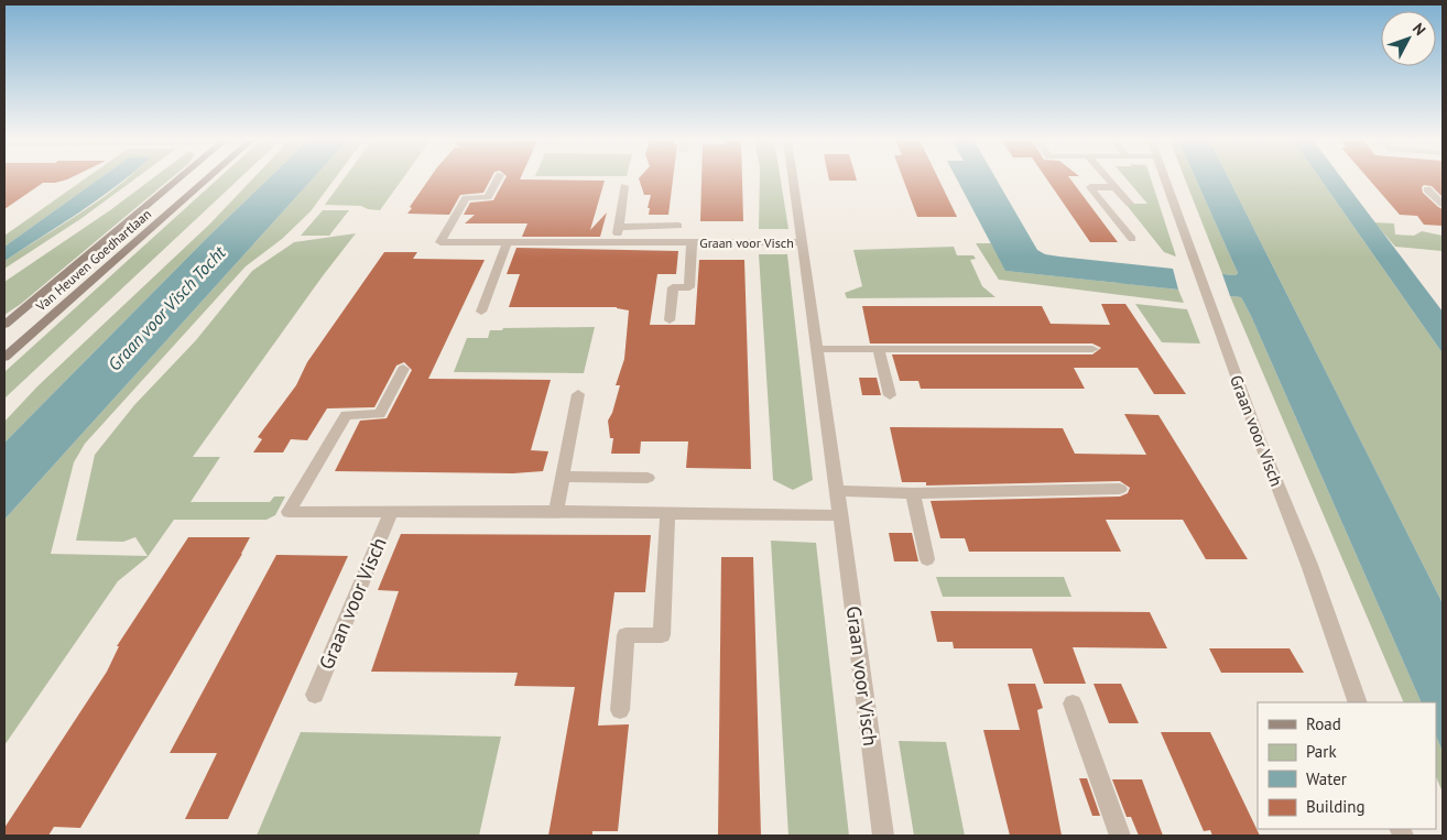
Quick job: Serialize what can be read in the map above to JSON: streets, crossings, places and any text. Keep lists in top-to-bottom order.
{
  "streets": {
    "main road": ["Van Heuven Goedhartlaan"],
    "street": ["Graan voor Visch"]
  },
  "water": ["Graan voor Visch Tocht"],
  "legend": [
    "Road",
    "Park",
    "Water",
    "Building"
  ],
  "north": "top right"
}
